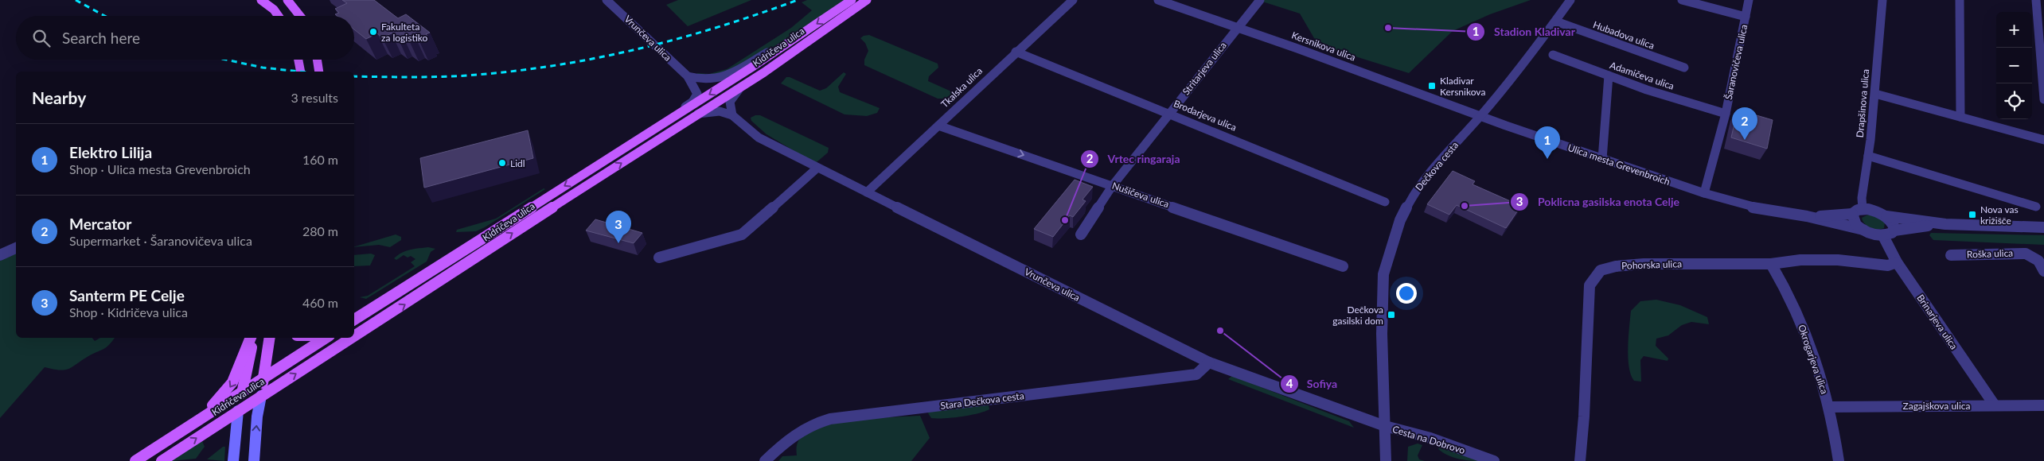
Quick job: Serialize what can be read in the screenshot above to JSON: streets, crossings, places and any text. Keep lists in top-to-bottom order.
{
  "streets": {
    "main road": ["Kidričeva ulica"],
    "street": [
      "Hubadova ulica",
      "Vrunčeva ulica",
      "Kersnikova ulica",
      "Šaranovičeva ulica",
      "Stritarjeva ulica",
      "Adamičeva ulica",
      "Tkalska ulica",
      "Drapšinova ulica",
      "Brodarjeva ulica",
      "Ulica mesta Grevenbroich",
      "Dečkova cesta",
      "Nušičeva ulica",
      "Roška ulica",
      "Pohorska ulica",
      "Brinarjeva ulica",
      "Okrogarjeva ulica",
      "Stara Dečkova cesta",
      "Zagajškova ulica",
      "Cesta na Dobrovo"
    ]
  },
  "crossings": [
    ["Hubadova ulica", "Dečkova cesta"],
    ["Vrunčeva ulica", "Kidričeva ulica"],
    ["Vrunčeva ulica", "Tkalska ulica"],
    ["Vrunčeva ulica", "Dečkova cesta"],
    ["Vrunčeva ulica", "Stara Dečkova cesta"],
    ["Vrunčeva ulica", "Cesta na Dobrovo"],
    ["Kersnikova ulica", "Stritarjeva ulica"],
    ["Kersnikova ulica", "Ulica mesta Grevenbroich"],
    ["Kersnikova ulica", "Dečkova cesta"],
    ["Šaranovičeva ulica", "Adamičeva ulica"],
    ["Šaranovičeva ulica", "Ulica mesta Grevenbroich"],
    ["Stritarjeva ulica", "Brodarjeva ulica"],
    ["Stritarjeva ulica", "Nušičeva ulica"],
    ["Tkalska ulica", "Brodarjeva ulica"],
    ["Tkalska ulica", "Nušičeva ulica"],
    ["Ulica mesta Grevenbroich", "Dečkova cesta"],
    ["Dečkova cesta", "Cesta na Dobrovo"],
    ["Pohorska ulica", "Brinarjeva ulica"],
    ["Pohorska ulica", "Okrogarjeva ulica"],
    ["Brinarjeva ulica", "Zagajškova ulica"],
    ["Okrogarjeva ulica", "Zagajškova ulica"]
  ],
  "one_way": ["Nušičeva ulica"],
  "places": {
    "other": [
      "Stadion Kladivar",
      "Fakulteta za logistiko",
      "Lidl",
      "Poklicna gasilska enota Celje",
      "Vrtec ringaraja",
      "Sofiya"
    ],
    "transit": ["Kladivar Kersnikova", "Nova vas križišče", "Dečkova gasilski dom"]
  },
  "page": {
    "map_buttons": ["+", "−"],
    "search": "Search here",
    "heading": ["Nearby", "3 results"],
    "pins": ["2", "1", "3"],
    "list": [
      {
        "mark": "1",
        "name": "Elektro Lilija",
        "note": "Shop · Ulica mesta Grevenbroich",
        "value": "160 m"
      },
      {
        "mark": "2",
        "name": "Mercator",
        "note": "Supermarket · Šaranovičeva ulica",
        "value": "280 m"
      },
      {
        "mark": "3",
        "name": "Santerm PE Celje",
        "note": "Shop · Kidričeva ulica",
        "value": "460 m"
      }
    ]
  }
}
